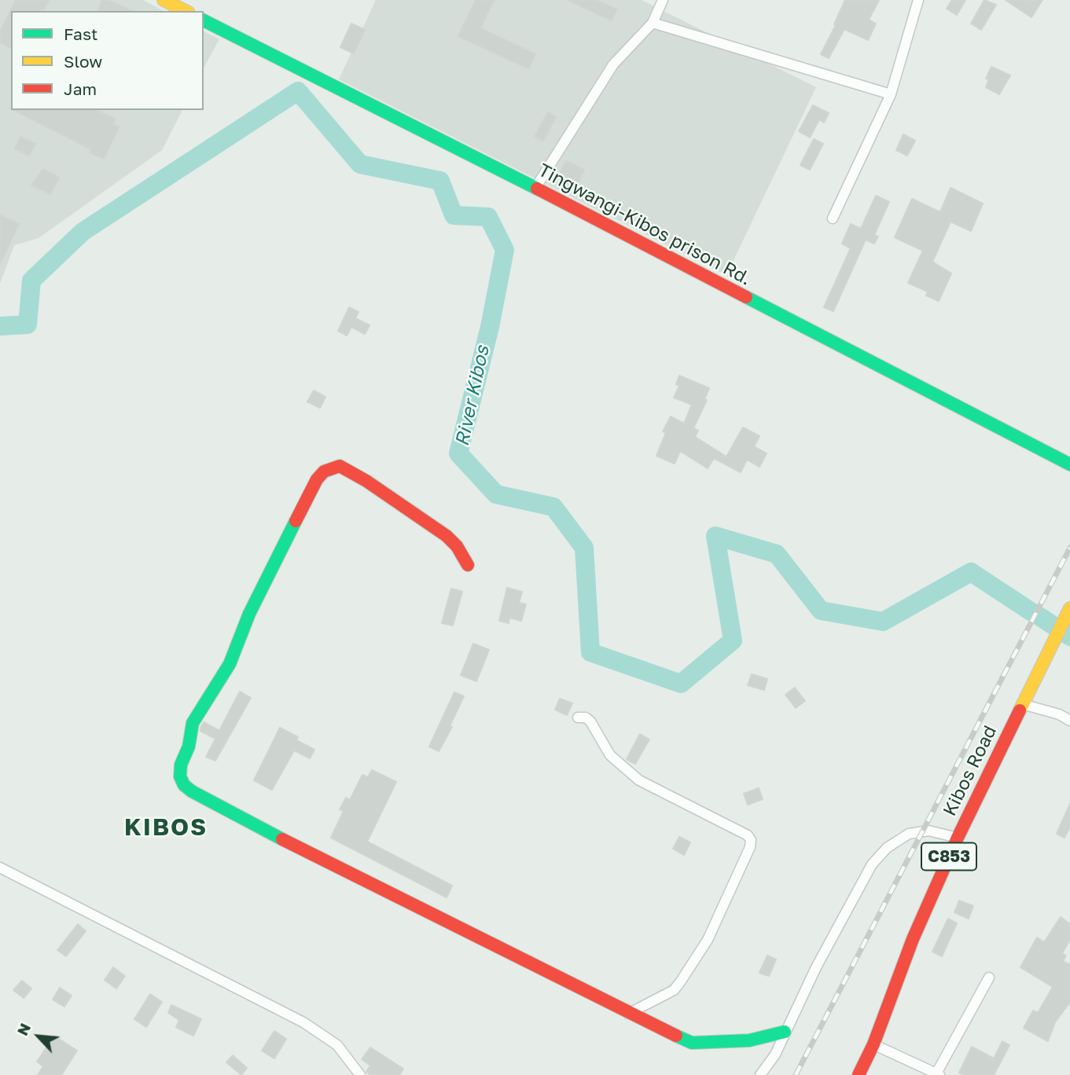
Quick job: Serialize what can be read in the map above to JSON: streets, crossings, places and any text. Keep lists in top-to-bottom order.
{
  "streets": {
    "street": ["Tingwangi-Kibos prison Rd.", "Kibos Road", "C853"]
  },
  "districts": ["KIBOS"],
  "water": ["River Kibos"],
  "legend": ["Fast", "Slow", "Jam"],
  "north": "top left"
}
